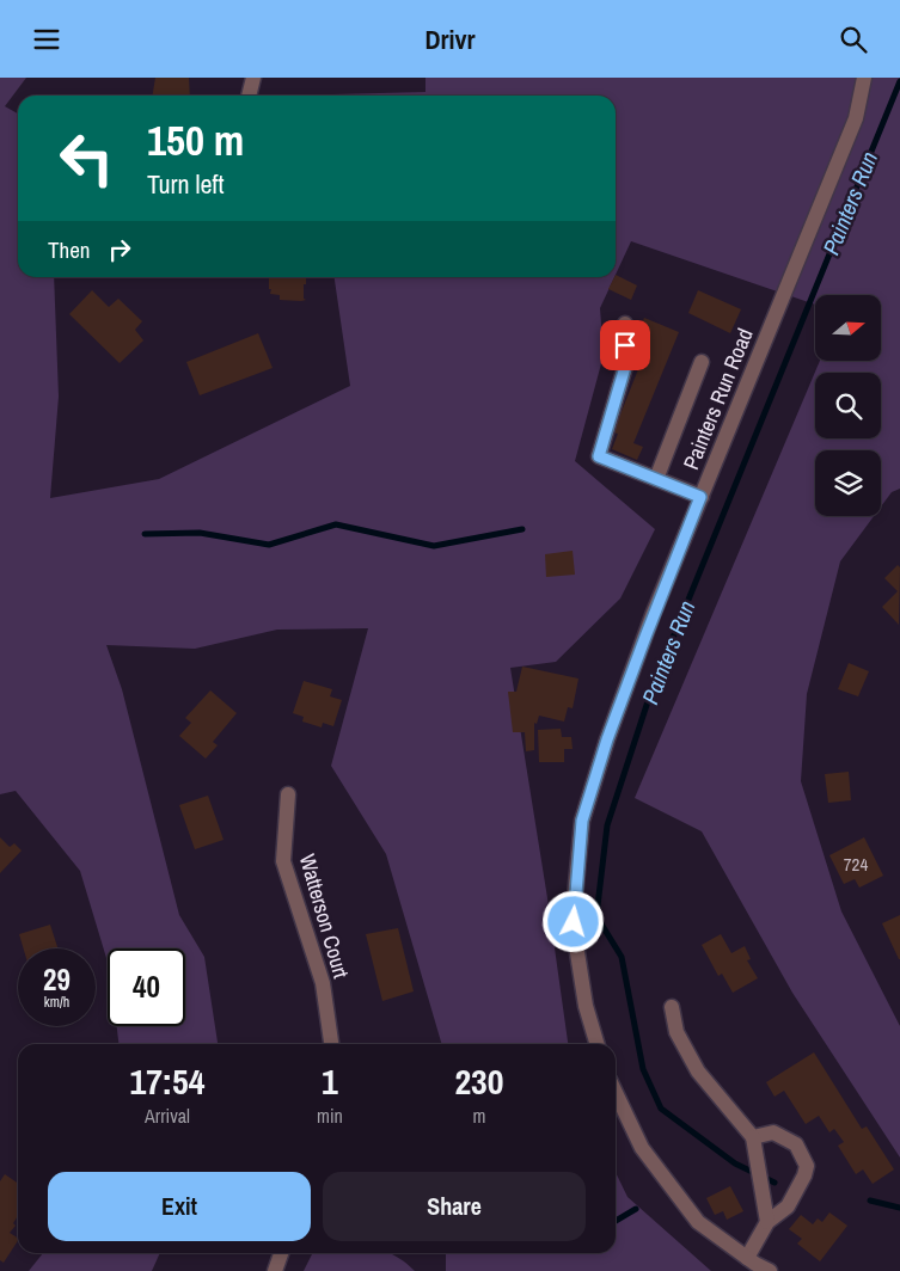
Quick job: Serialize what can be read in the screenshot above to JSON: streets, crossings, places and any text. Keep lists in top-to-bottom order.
{
  "streets": {
    "street": ["Painters Run Road", "Watterson Court"]
  },
  "water": ["Painters Run"],
  "house_numbers": ["724"],
  "north": "right",
  "page": {
    "header": "Drivr",
    "turn": ["150 m", "Turn left"],
    "then": "Then",
    "speed": "29 km/h",
    "limit": "40",
    "eta": [
      "17:54",
      "Arrival",
      "1",
      "min",
      "230",
      "m"
    ],
    "buttons": ["Exit", "Share"]
  }
}
